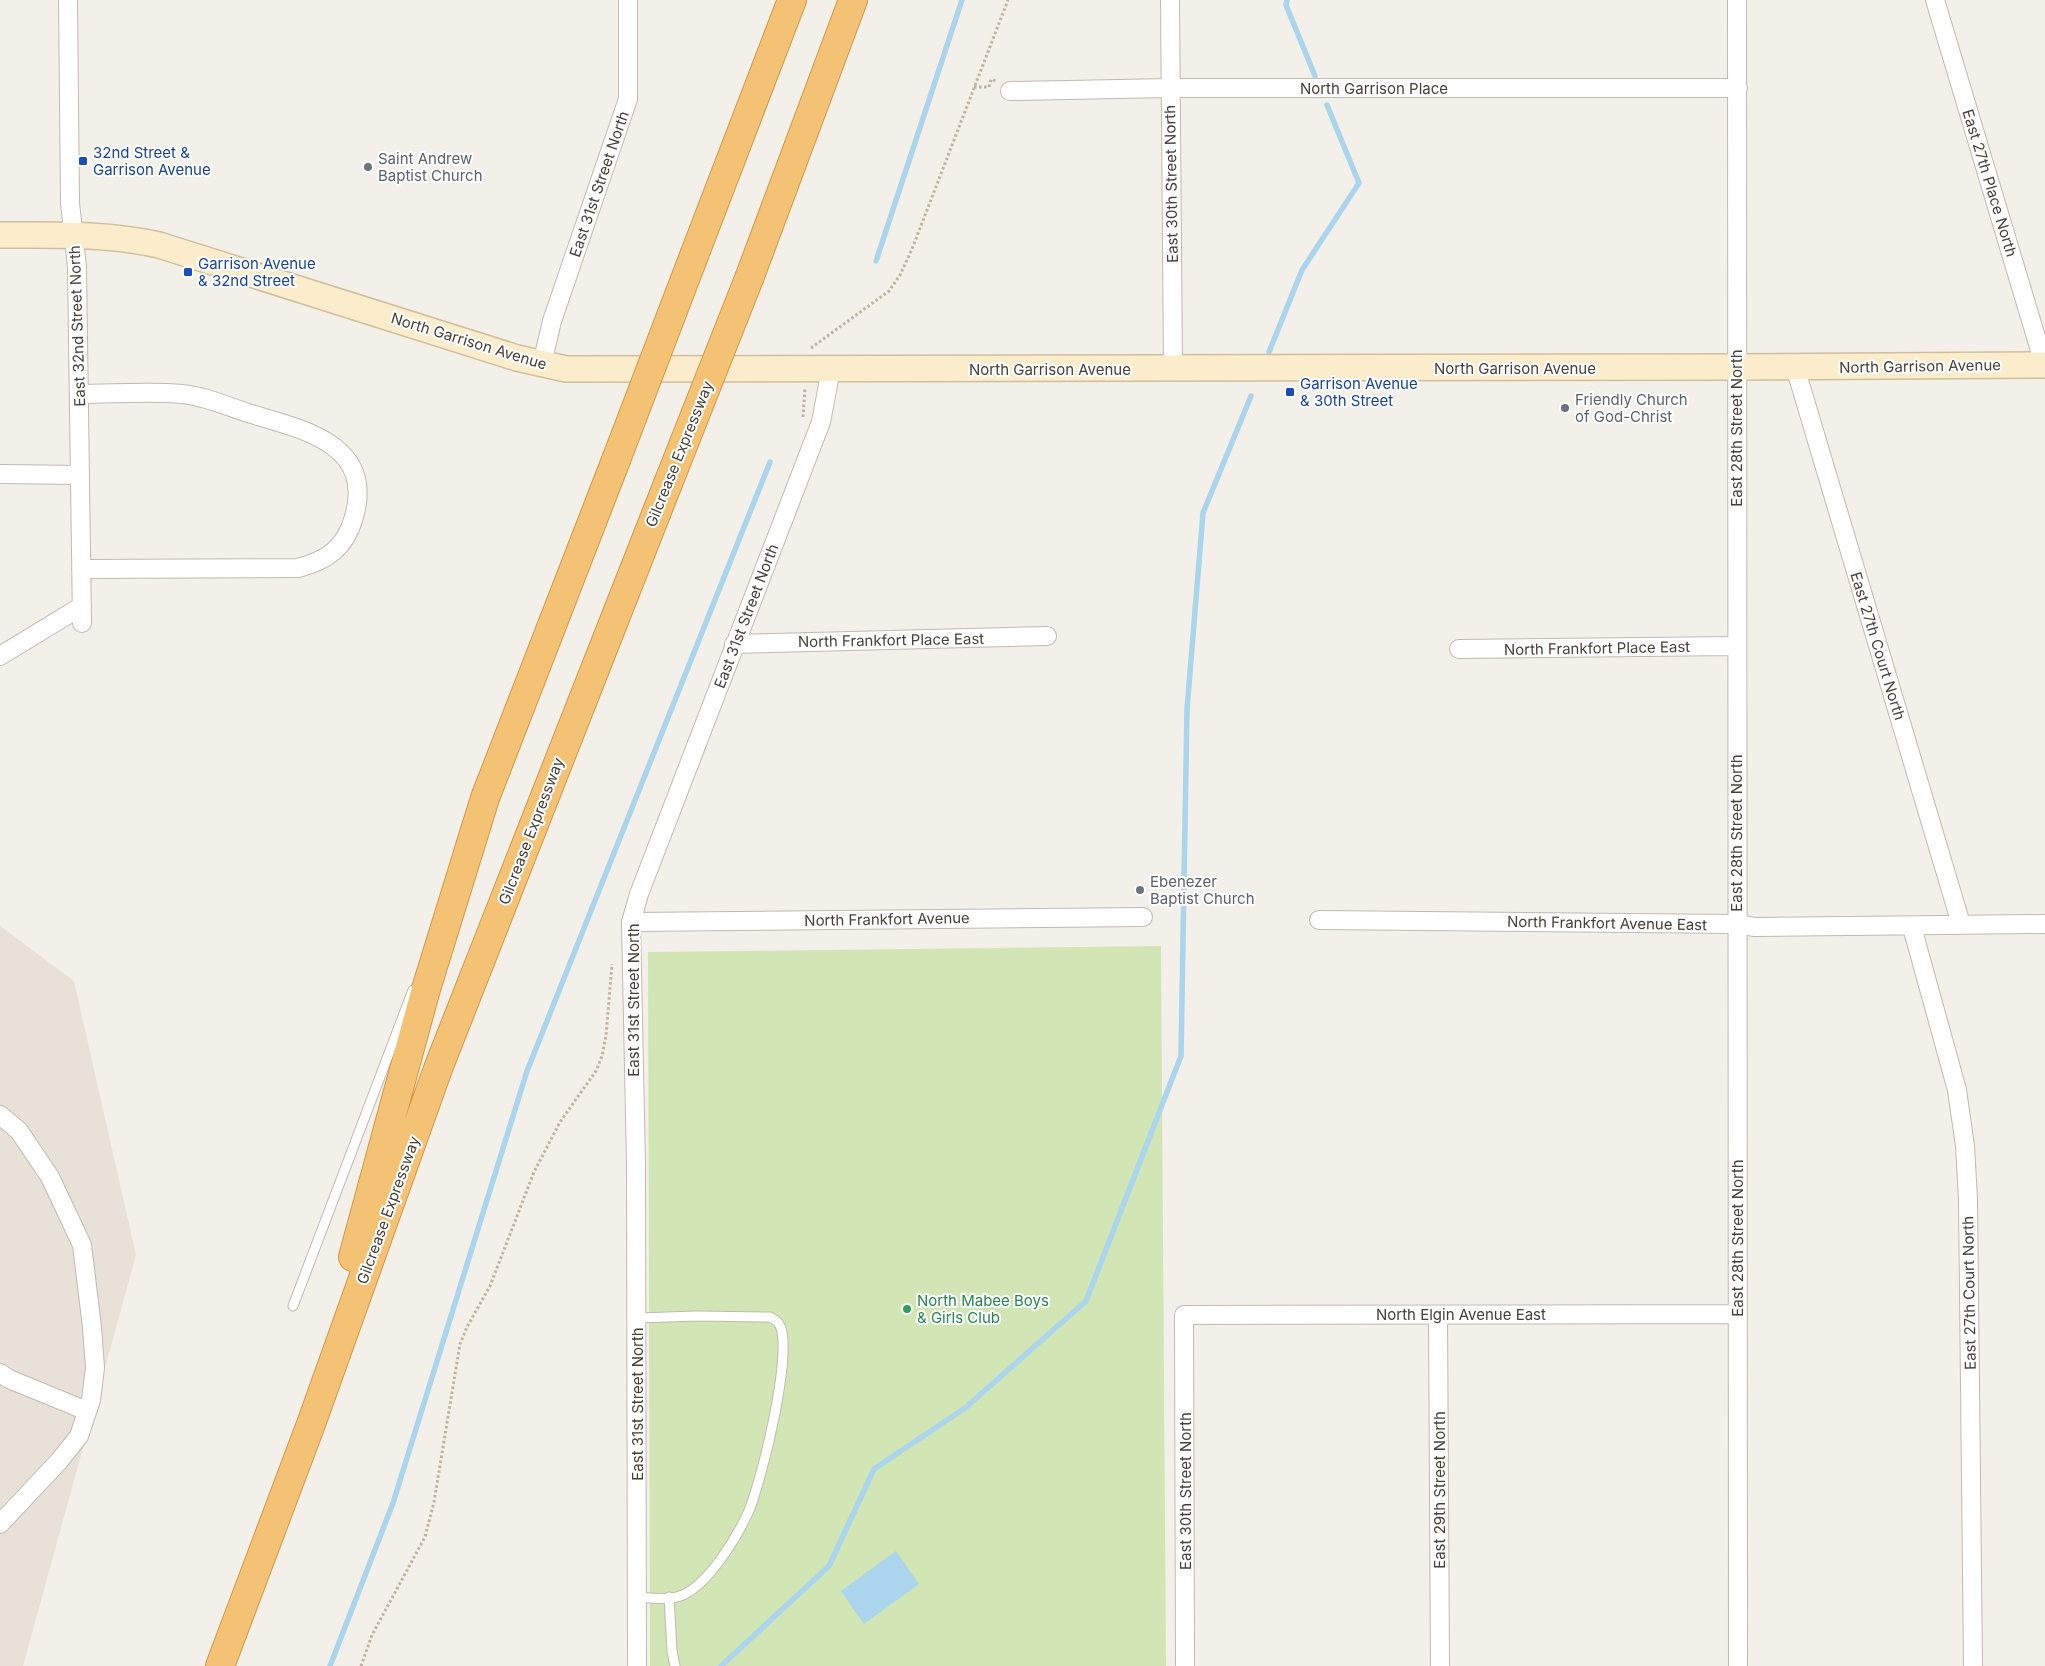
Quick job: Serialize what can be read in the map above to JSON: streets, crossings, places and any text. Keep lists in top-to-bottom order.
{
  "streets": {
    "highway": ["Gilcrease Expressway"],
    "street": [
      "North Garrison Place",
      "East 27th Place North",
      "East 31st Street North",
      "East 30th Street North",
      "East 32nd Street North",
      "North Garrison Avenue",
      "East 28th Street North",
      "North Frankfort Place East",
      "East 27th Court North",
      "North Frankfort Avenue",
      "North Frankfort Avenue East",
      "North Elgin Avenue East",
      "East 29th Street North"
    ]
  },
  "crossings": [
    ["North Garrison Place", "East 30th Street North"],
    ["North Garrison Place", "East 28th Street North"],
    ["East 27th Place North", "North Garrison Avenue"],
    ["East 31st Street North", "North Garrison Avenue"],
    ["East 31st Street North", "North Frankfort Place East"],
    ["East 31st Street North", "North Frankfort Avenue"],
    ["East 30th Street North", "North Garrison Avenue"],
    ["East 30th Street North", "North Elgin Avenue East"],
    ["East 32nd Street North", "North Garrison Avenue"],
    ["North Garrison Avenue", "East 28th Street North"],
    ["North Garrison Avenue", "East 27th Court North"],
    ["East 28th Street North", "North Frankfort Place East"],
    ["East 28th Street North", "North Frankfort Avenue East"],
    ["East 28th Street North", "North Elgin Avenue East"],
    ["East 27th Court North", "North Frankfort Avenue East"],
    ["North Elgin Avenue East", "East 29th Street North"]
  ],
  "places": {
    "transit": ["32nd Street & Garrison Avenue", "Garrison Avenue & 32nd Street", "Garrison Avenue & 30th Street"],
    "other": [
      "Saint Andrew Baptist Church",
      "Friendly Church of God-Christ",
      "Ebenezer Baptist Church",
      "North Mabee Boys & Girls Club"
    ]
  }
}
